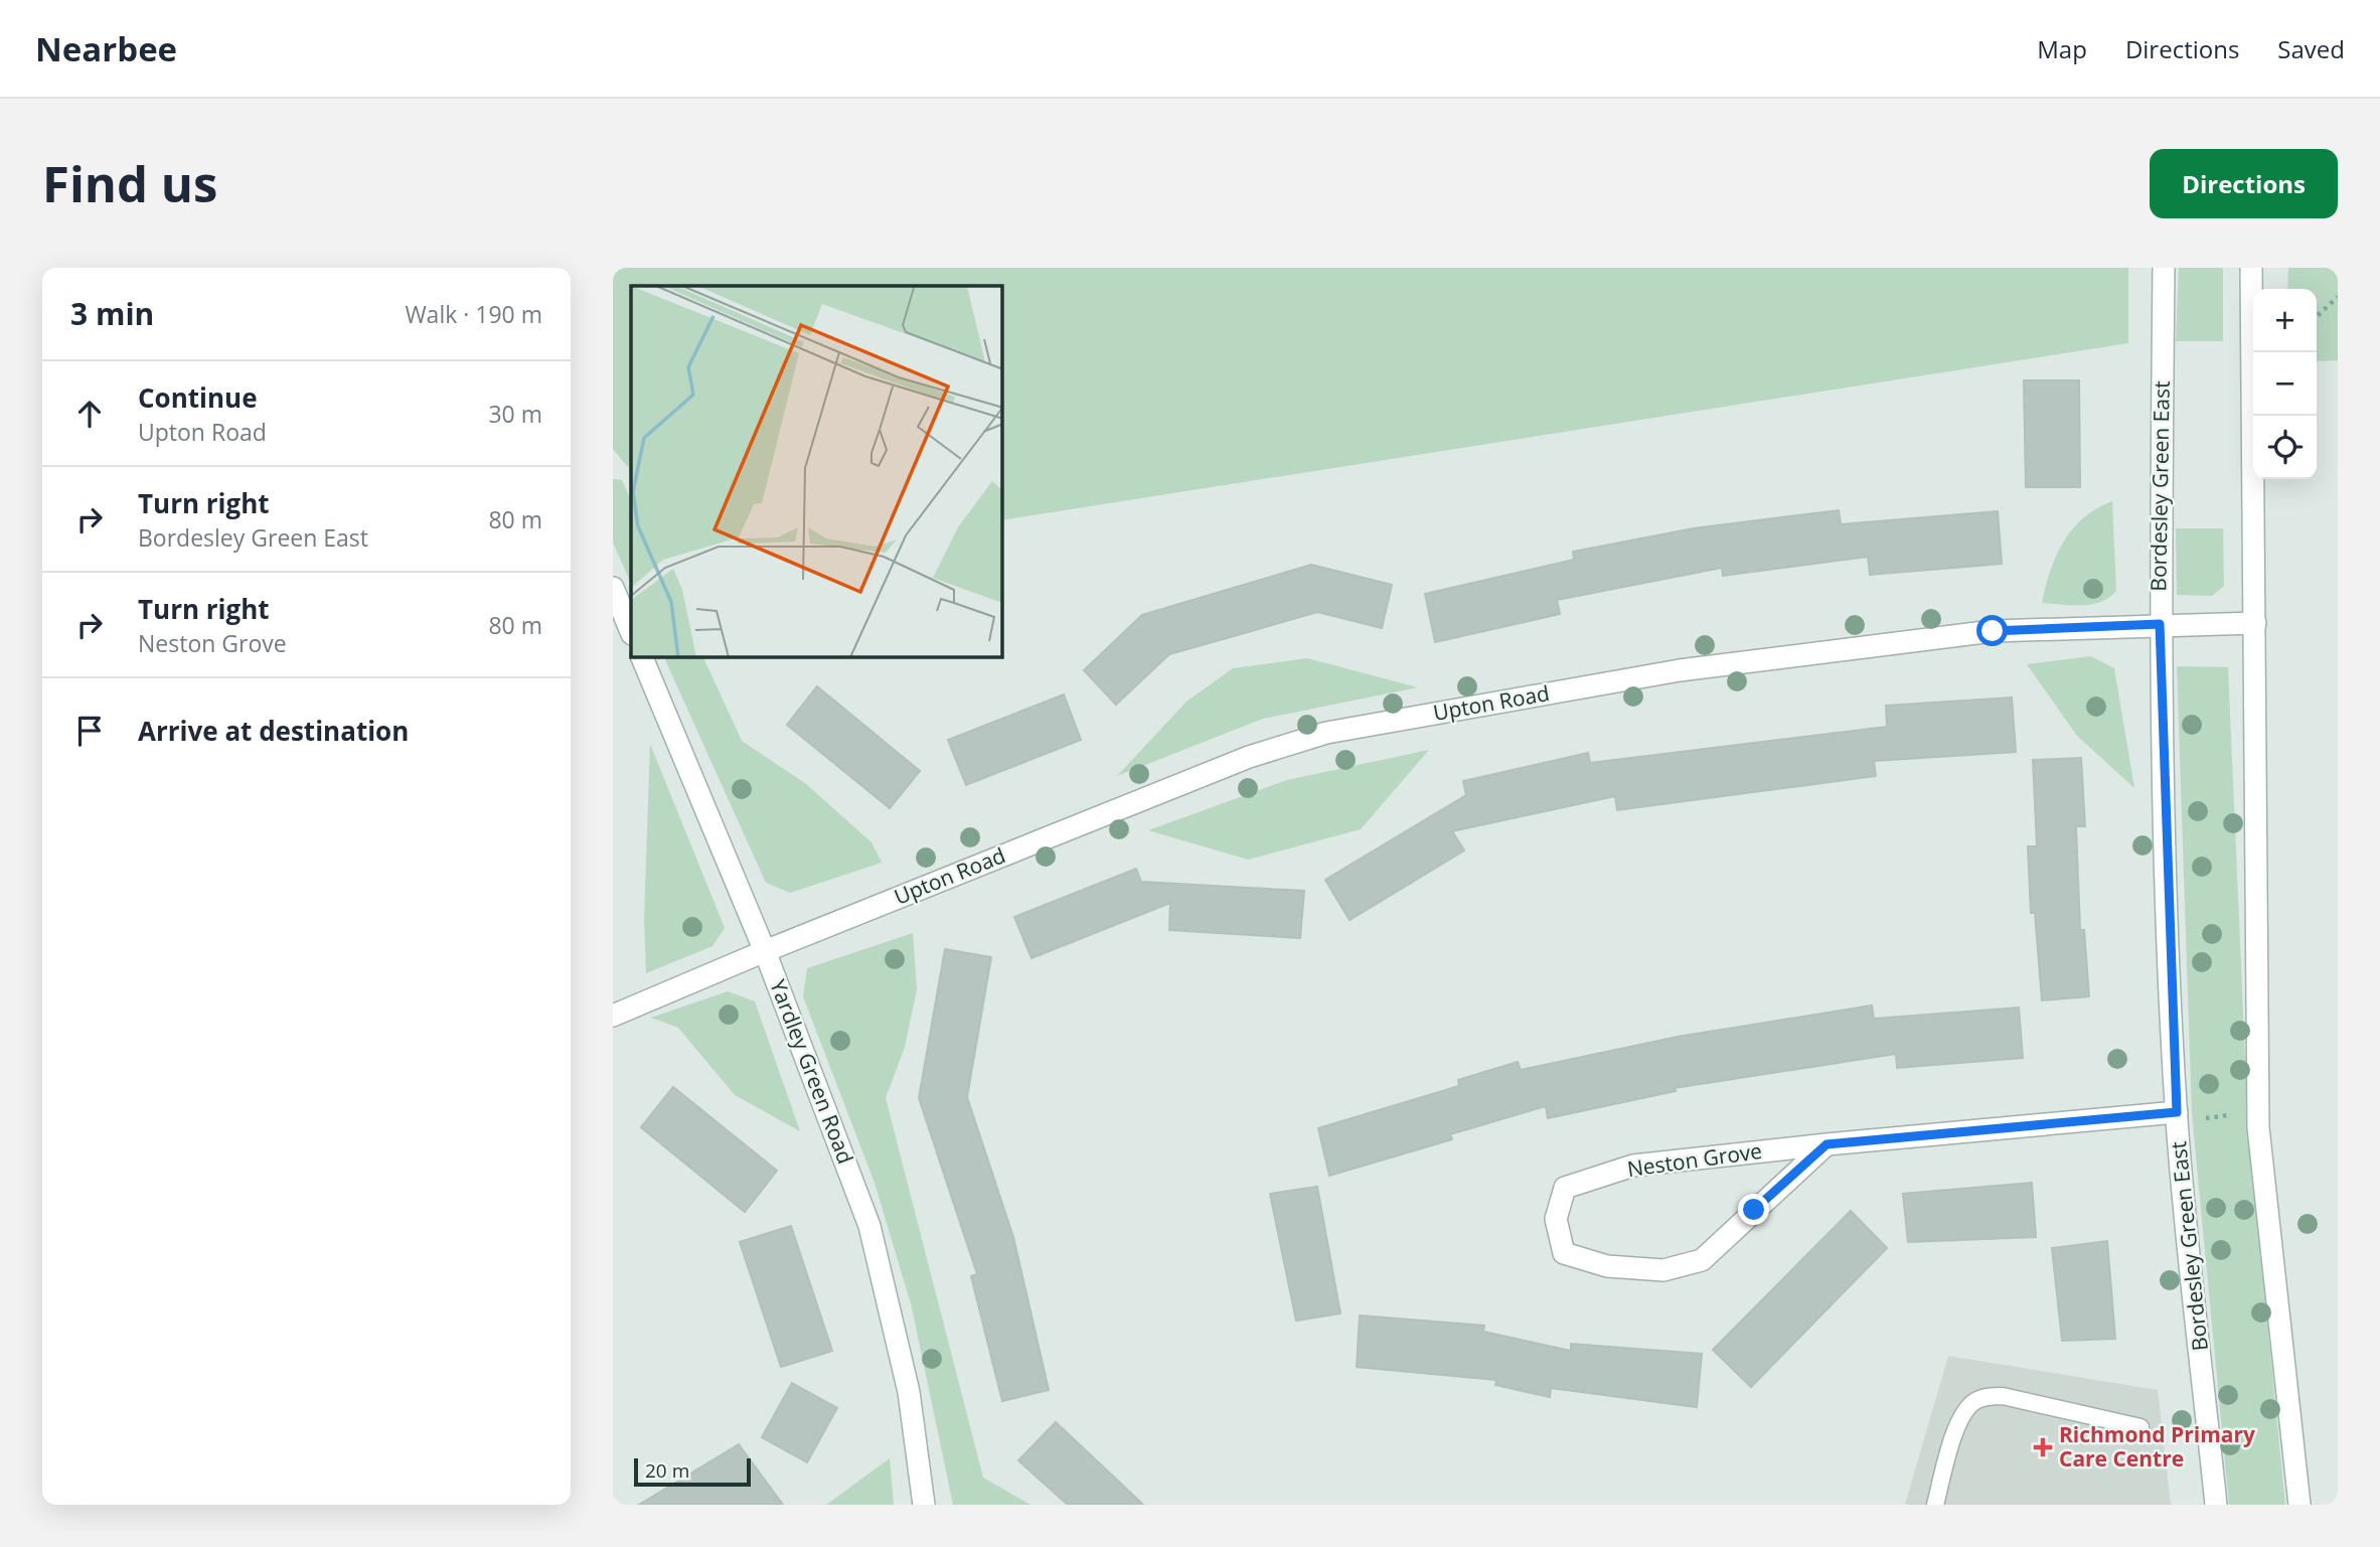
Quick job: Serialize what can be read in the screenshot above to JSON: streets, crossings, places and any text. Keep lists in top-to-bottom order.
{
  "streets": {
    "street": [
      "Bordesley Green East",
      "Upton Road",
      "Yardley Green Road",
      "Neston Grove"
    ]
  },
  "crossings": [
    ["Bordesley Green East", "Upton Road"],
    ["Bordesley Green East", "Neston Grove"],
    ["Upton Road", "Yardley Green Road"]
  ],
  "places": {
    "health": ["Richmond Primary Care Centre"]
  },
  "scale_bar": "20 m",
  "page": {
    "header": "Nearbee",
    "nav": ["Map", "Directions", "Saved"],
    "buttons": "Directions",
    "title": "Find us",
    "heading": ["3 min", "Walk · 190 m"],
    "map_buttons": ["+", "−"],
    "list": [
      ["Continue", "Upton Road", "30 m"],
      ["Turn right", "Bordesley Green East", "80 m"],
      ["Turn right", "Neston Grove", "80 m"],
      "Arrive at destination"
    ],
    "scale": "20 m"
  }
}
